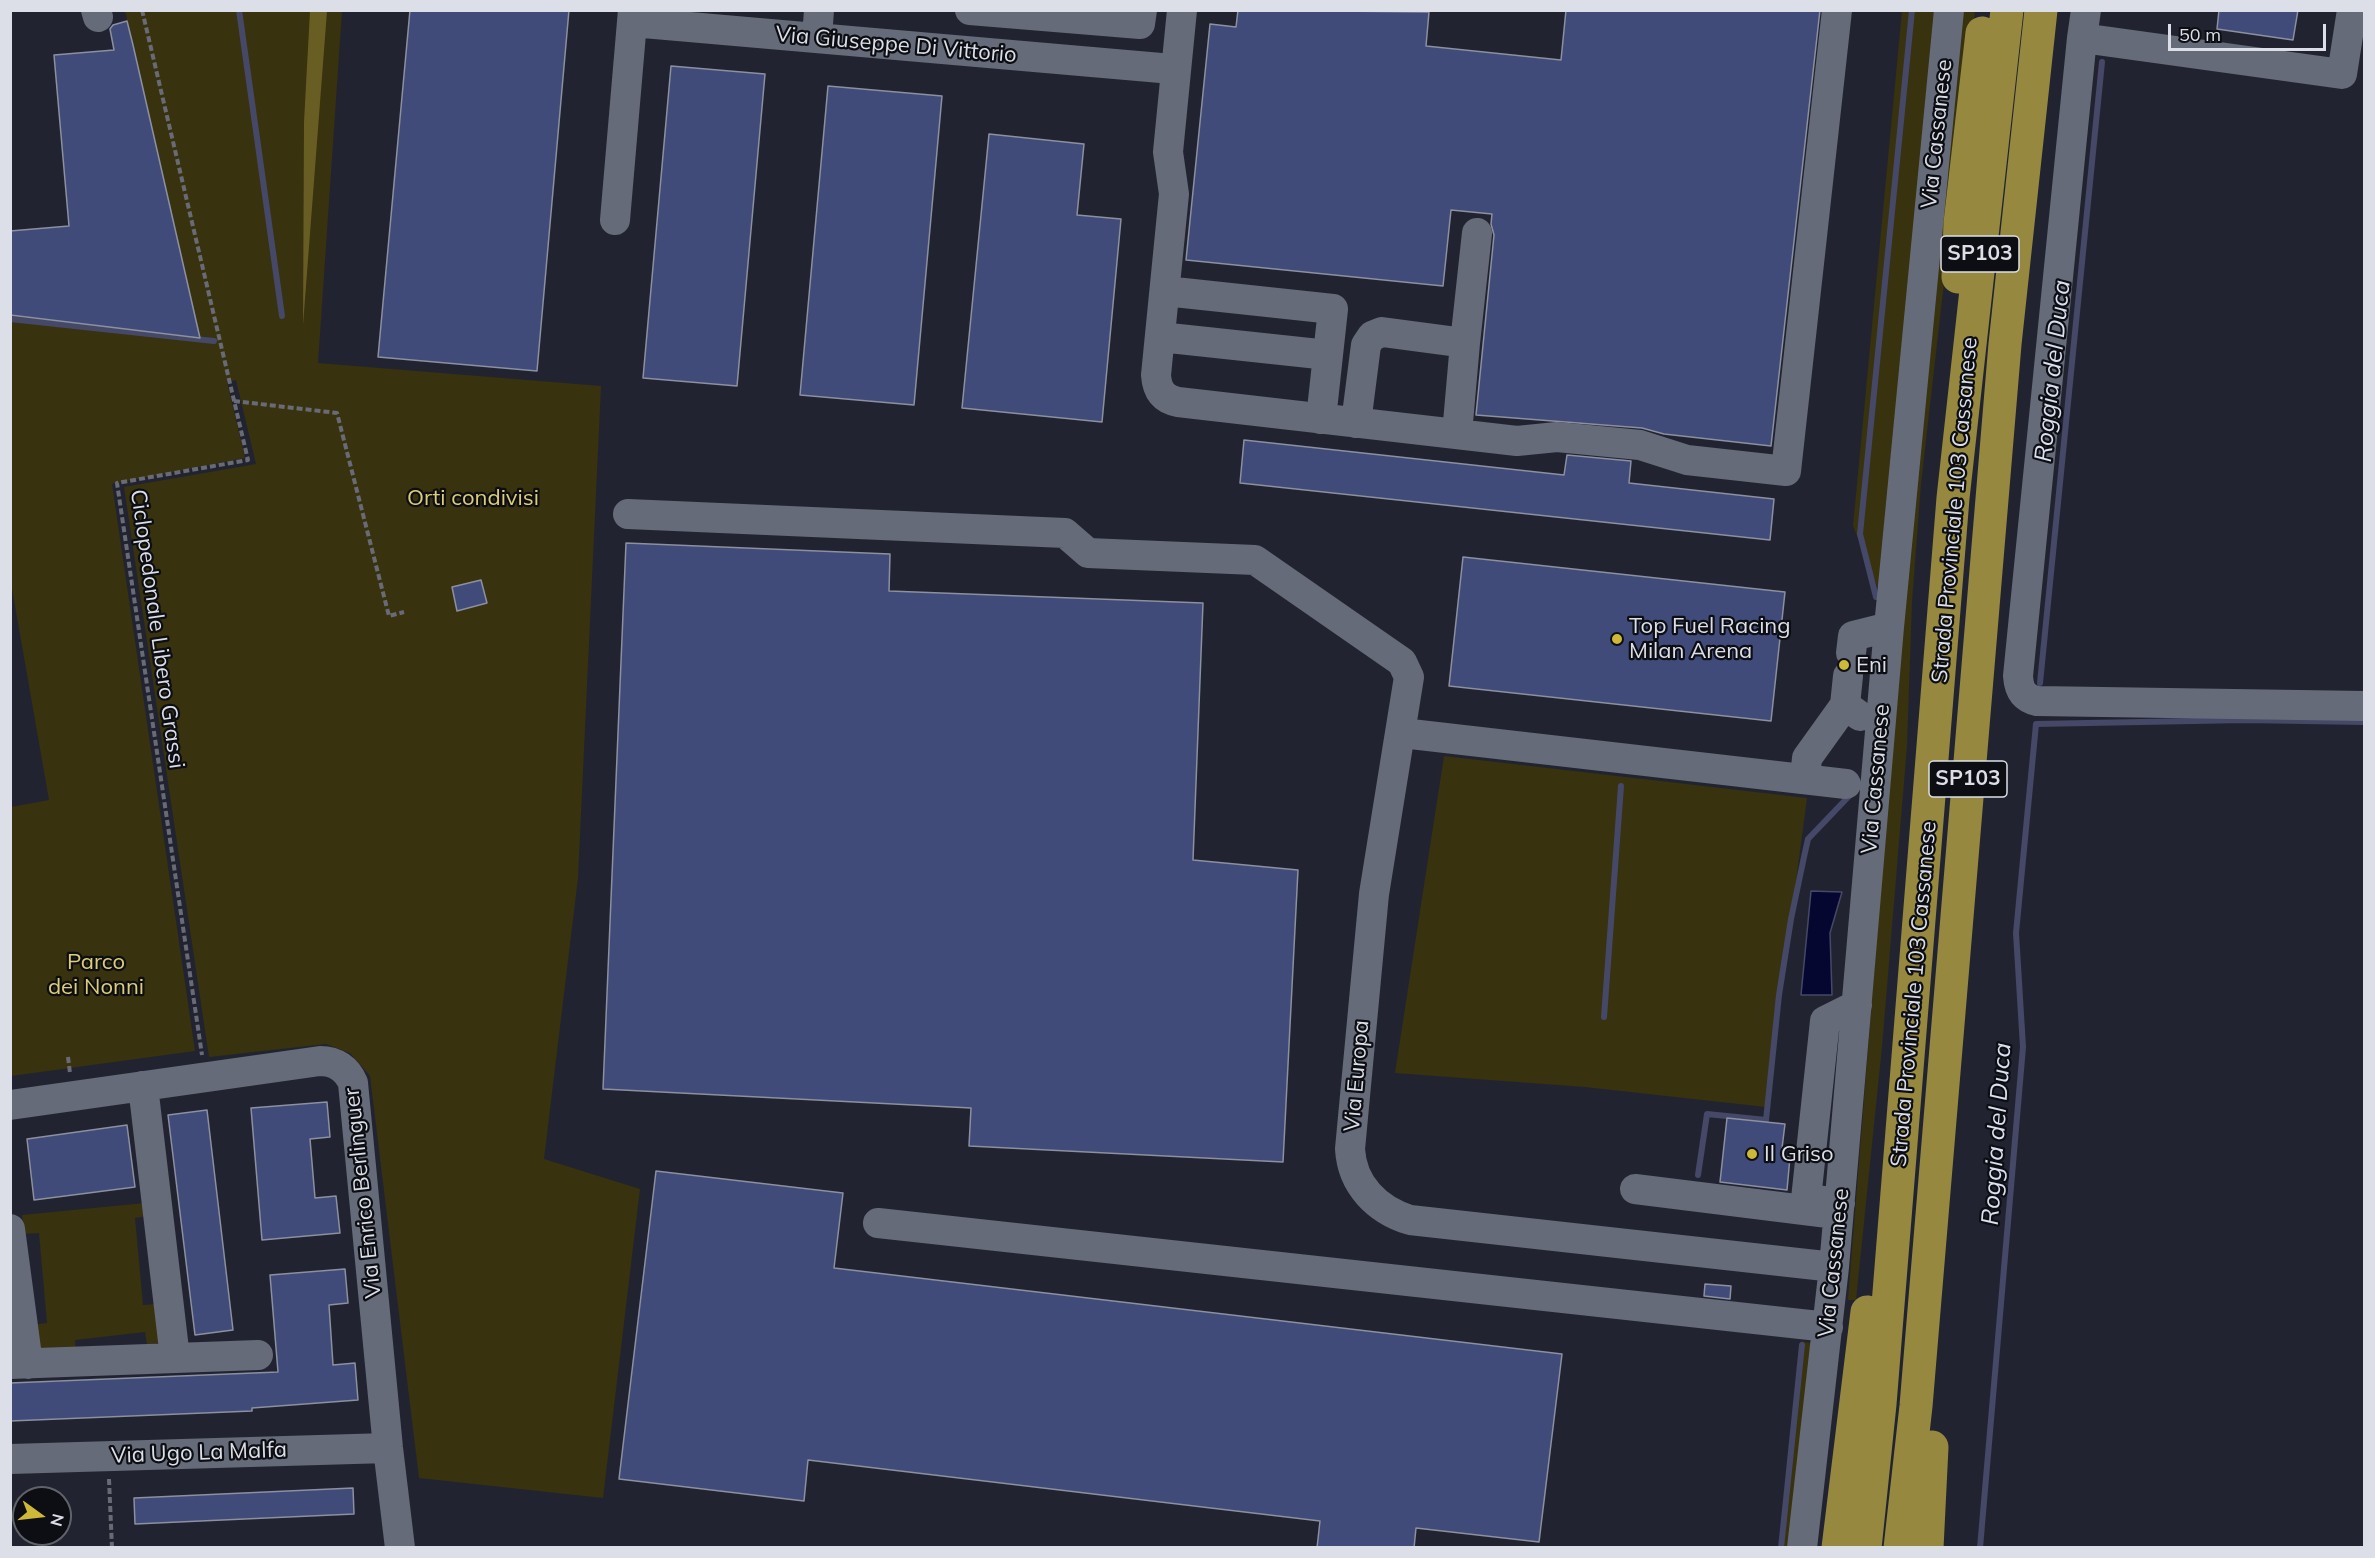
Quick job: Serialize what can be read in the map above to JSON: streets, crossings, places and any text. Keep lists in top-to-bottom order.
{
  "streets": {
    "highway": ["SP103", "Strada Provinciale 103 Cassanese"],
    "street": [
      "Via Giuseppe Di Vittorio",
      "Via Cassanese",
      "Via Europa",
      "Via Enrico Berlinguer",
      "Via Ugo La Malfa"
    ],
    "path": ["Ciclopedonale Libero Grassi"]
  },
  "crossings": [
    ["Via Cassanese", "Via Europa"],
    ["SP103", "Strada Provinciale 103 Cassanese"],
    ["Via Enrico Berlinguer", "Via Ugo La Malfa"]
  ],
  "water": ["Roggia del Duca"],
  "parks": ["Orti condivisi", "Parco dei Nonni"],
  "places": ["Top Fuel Racing Milan Arena", "Eni", "Il Griso"],
  "scale_bar": "50 m",
  "north": "right"
}
